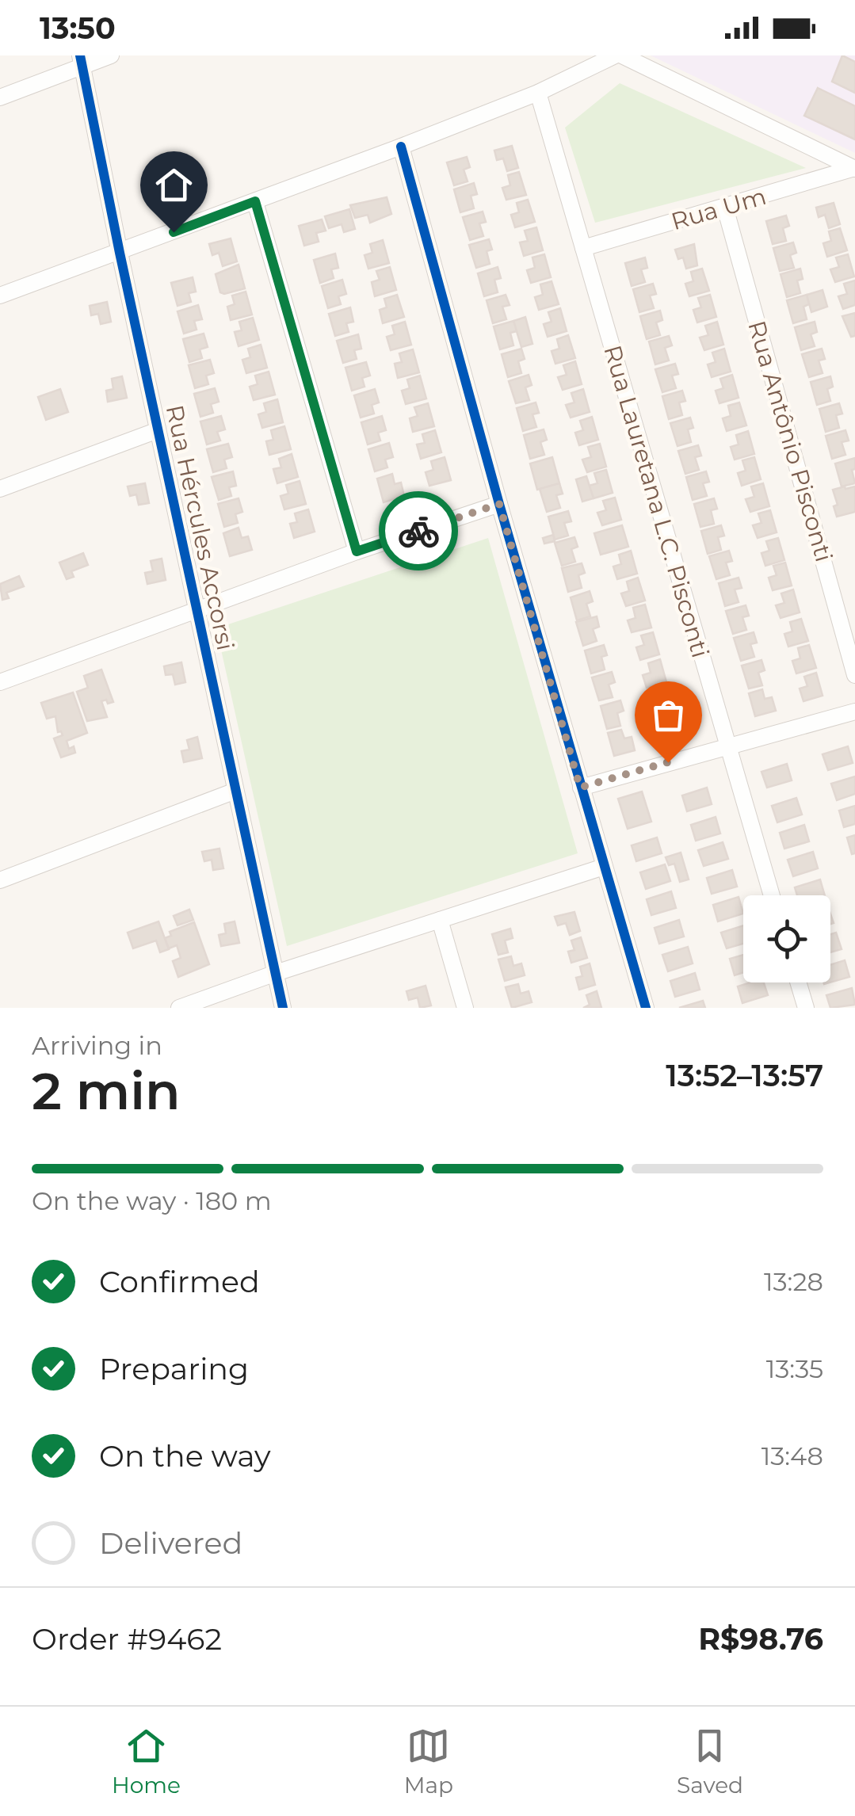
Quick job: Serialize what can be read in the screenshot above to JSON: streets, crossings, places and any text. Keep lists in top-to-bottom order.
{
  "streets": {
    "street": [
      "Rua Um",
      "Rua Antônio Pisconti",
      "Rua Lauretana L.C. Pisconti",
      "Rua Hércules Accorsi"
    ]
  },
  "crossings": [
    ["Rua Um", "Rua Antônio Pisconti"],
    ["Rua Um", "Rua Lauretana L.C. Pisconti"]
  ],
  "page": {
    "status": "13:50",
    "heading": ["2 min", "Arriving in", "13:52–13:57"],
    "panel": ["Order #9462", "R$98.76"],
    "bar": "On the way · 180 m",
    "list": [
      ["Confirmed", "13:28"],
      ["Preparing", "13:35"],
      ["On the way", "13:48"],
      "Delivered"
    ],
    "tabs": ["Home", "Map", "Saved"]
  }
}
